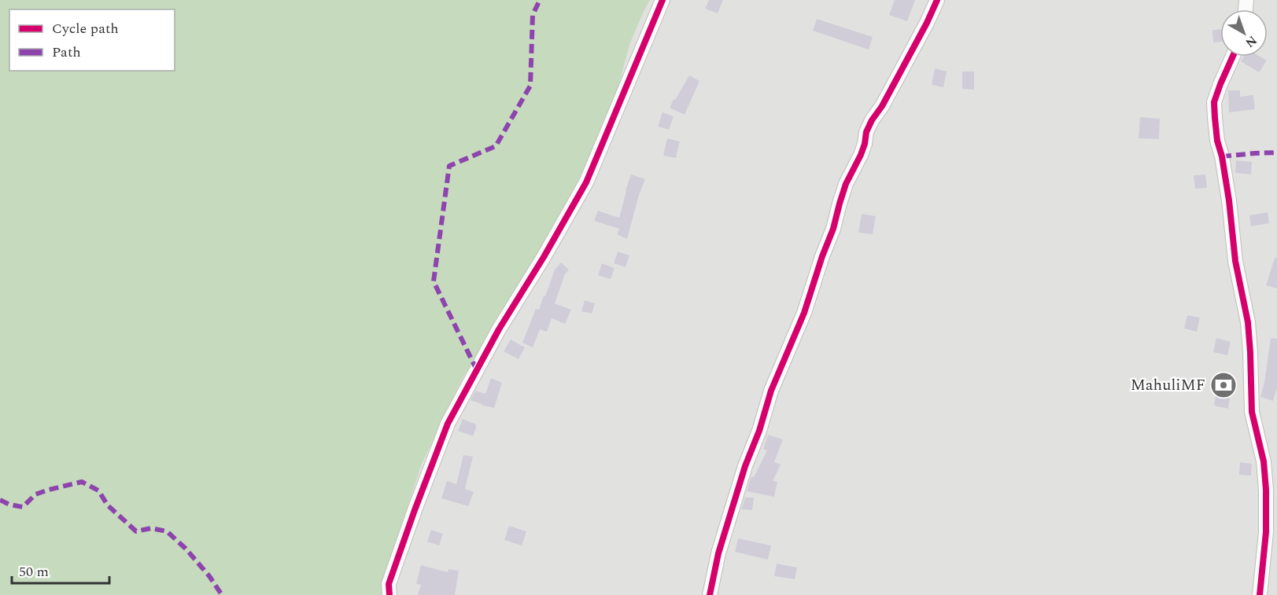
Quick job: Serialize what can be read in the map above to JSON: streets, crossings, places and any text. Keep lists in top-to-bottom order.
{
  "places": {
    "bank": ["MahuliMF"]
  },
  "legend": ["Cycle path", "Path"],
  "scale_bar": "50 m",
  "north": "bottom right"
}
